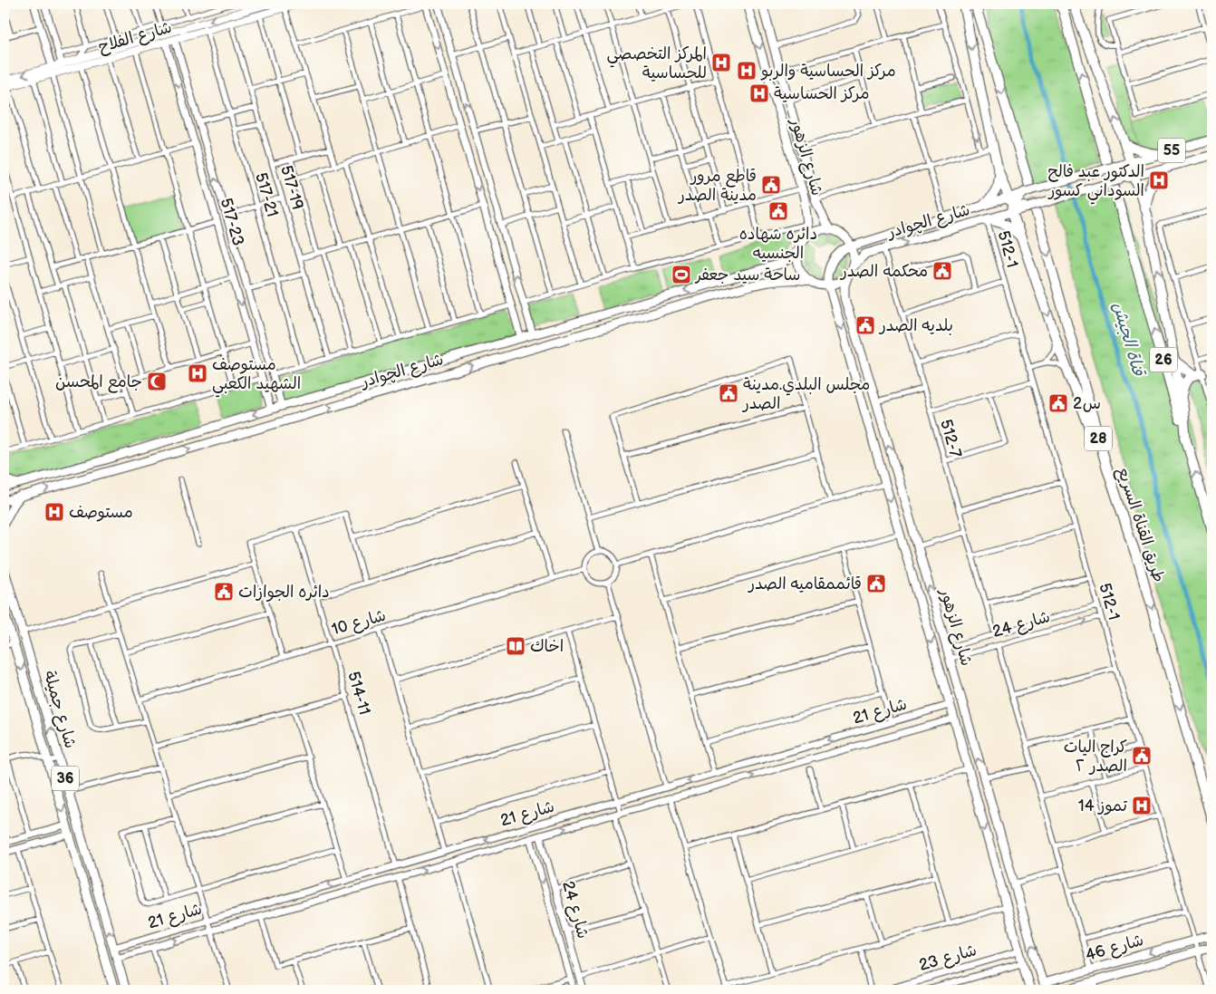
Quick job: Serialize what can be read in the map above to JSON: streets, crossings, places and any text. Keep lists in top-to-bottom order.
{
  "streets": {
    "highway": ["26", "28", "طريق القناة السريع"],
    "main road": [
      "شارع الفلاح",
      "55",
      "شارع الزهور",
      "شارع الچوادر",
      "شارع جميلة",
      "36",
      "شارع 46"
    ],
    "street": [
      "517-19",
      "517-21",
      "517-23",
      "512-1",
      "512-7",
      "شارع 10",
      "شارع 24",
      "514-11",
      "شارع 21",
      "شارع 23"
    ]
  },
  "crossings": [
    ["شارع الفلاح", "517-19"],
    ["شارع الفلاح", "517-21"],
    ["شارع الفلاح", "517-23"],
    ["شارع الزهور", "شارع الچوادر"],
    ["شارع الزهور", "شارع 24"],
    ["شارع الزهور", "شارع 21"],
    ["شارع الزهور", "شارع 46"],
    ["شارع الزهور", "شارع 23"],
    ["شارع الچوادر", "517-23"],
    ["شارع الچوادر", "512-1"],
    ["شارع الچوادر", "512-7"],
    ["512-1", "شارع 24"],
    ["512-1", "شارع 46"],
    ["512-7", "شارع 24"],
    ["شارع 10", "514-11"],
    ["شارع 24", "شارع 21"],
    ["514-11", "شارع 21"],
    ["شارع جميلة", "شارع 21"]
  ],
  "water": ["قناة الجيش"],
  "places": {
    "hospital": [
      "المركز التخصصي للحساسية",
      "مركز الحساسية والربو",
      "مركز الحساسية",
      "الدكتور عبد فالح السوداني كسور",
      "مستوصف الشهيد الكعبي",
      "مستوصف",
      "14 تموز"
    ],
    "public building": [
      "قاطع مرور مدينة الصدر",
      "دائره شهاده الجنسيه",
      "محكمه الصدر",
      "بلديه الصدر",
      "مجلس البلدي.مدينة الصدر",
      "س2",
      "قائممقاميه الصدر",
      "دائره الجوازات",
      "كراج اليات الصدر ٢"
    ],
    "sports": ["ساحة سيد جعفر"],
    "mosque": ["جامع المحسن"],
    "library": ["اخاك"]
  }
}
